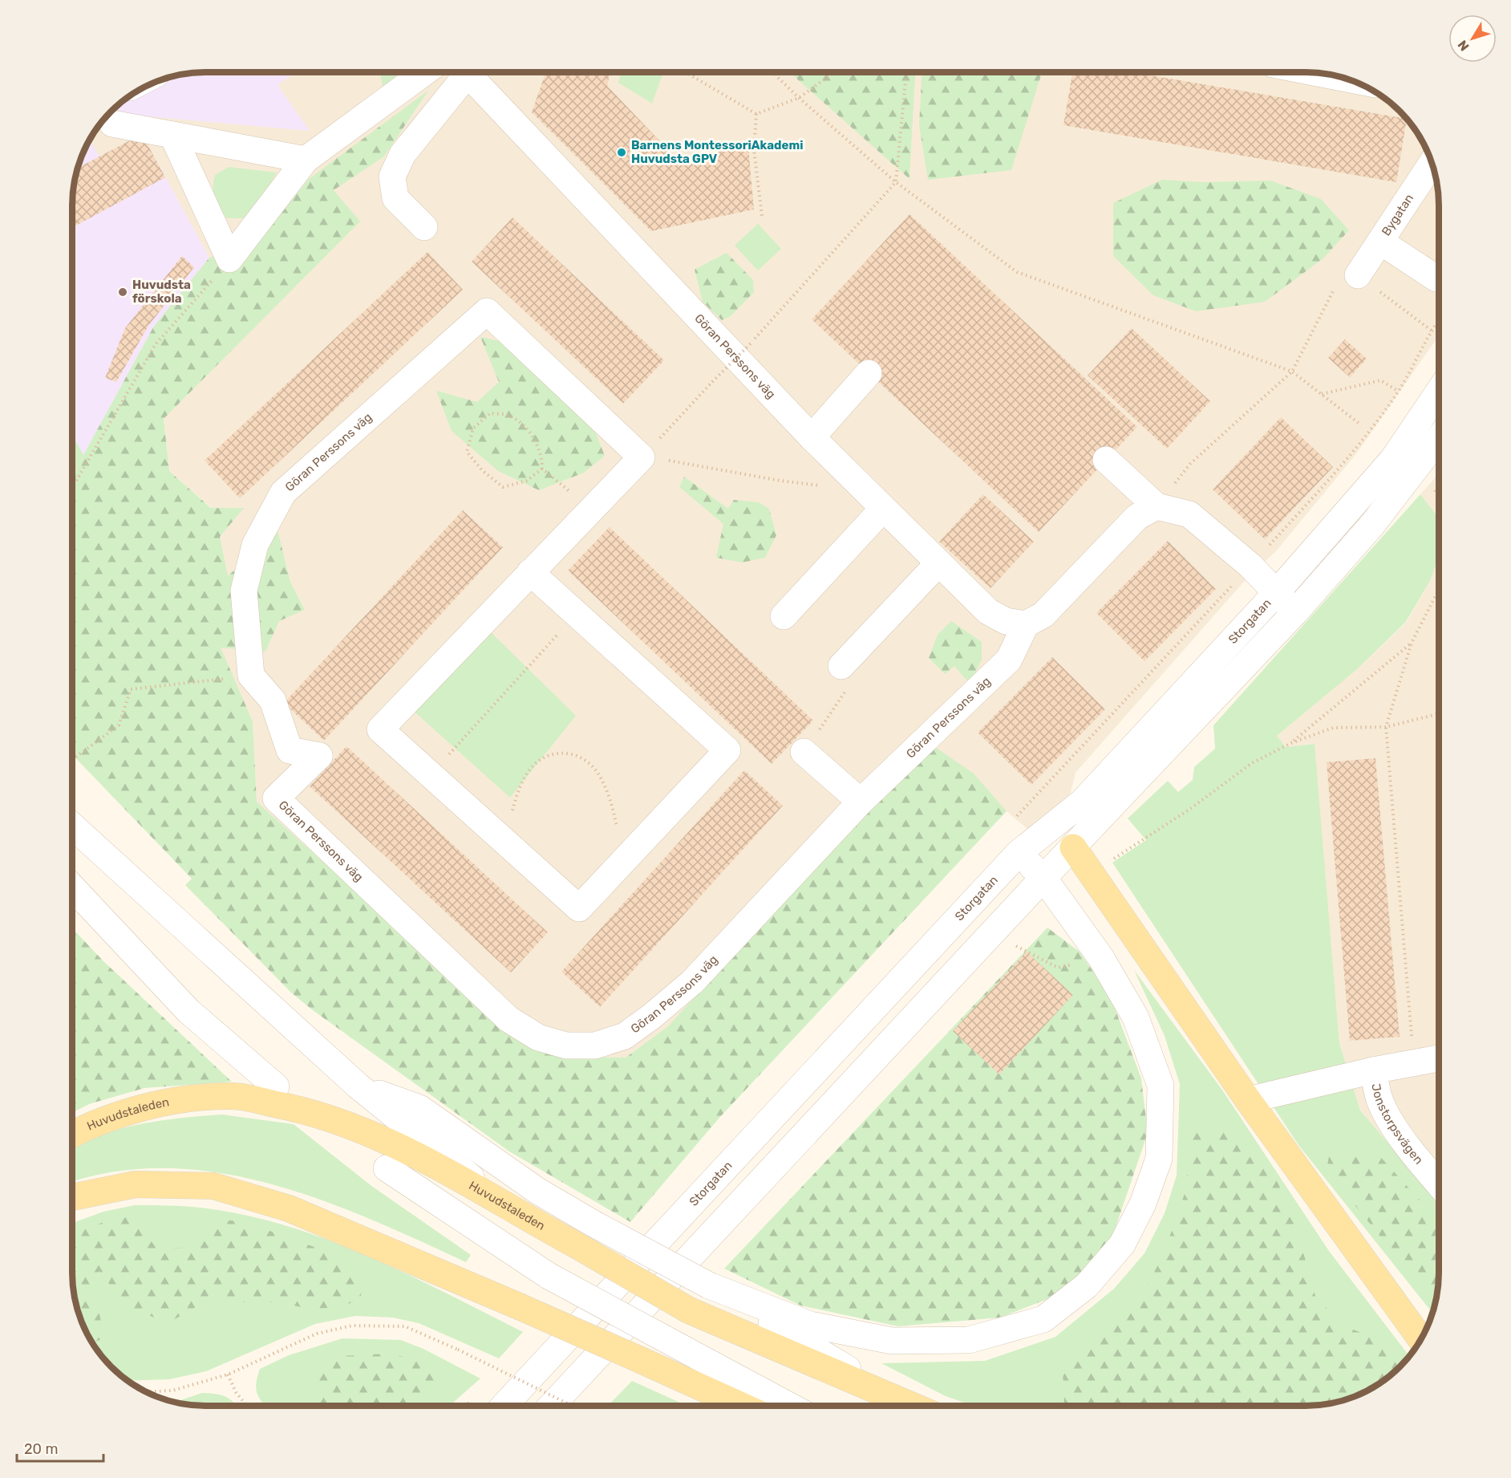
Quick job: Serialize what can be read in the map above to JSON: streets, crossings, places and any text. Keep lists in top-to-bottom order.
{
  "streets": {
    "main road": ["Huvudstaleden"],
    "street": [
      "Bygatan",
      "Göran Perssons väg",
      "Storgatan",
      "Jonstorpsvägen"
    ]
  },
  "places": ["Barnens MontessoriAkademi Huvudsta GPV", "Huvudsta förskola"],
  "scale_bar": "20 m",
  "north": "bottom left"
}
